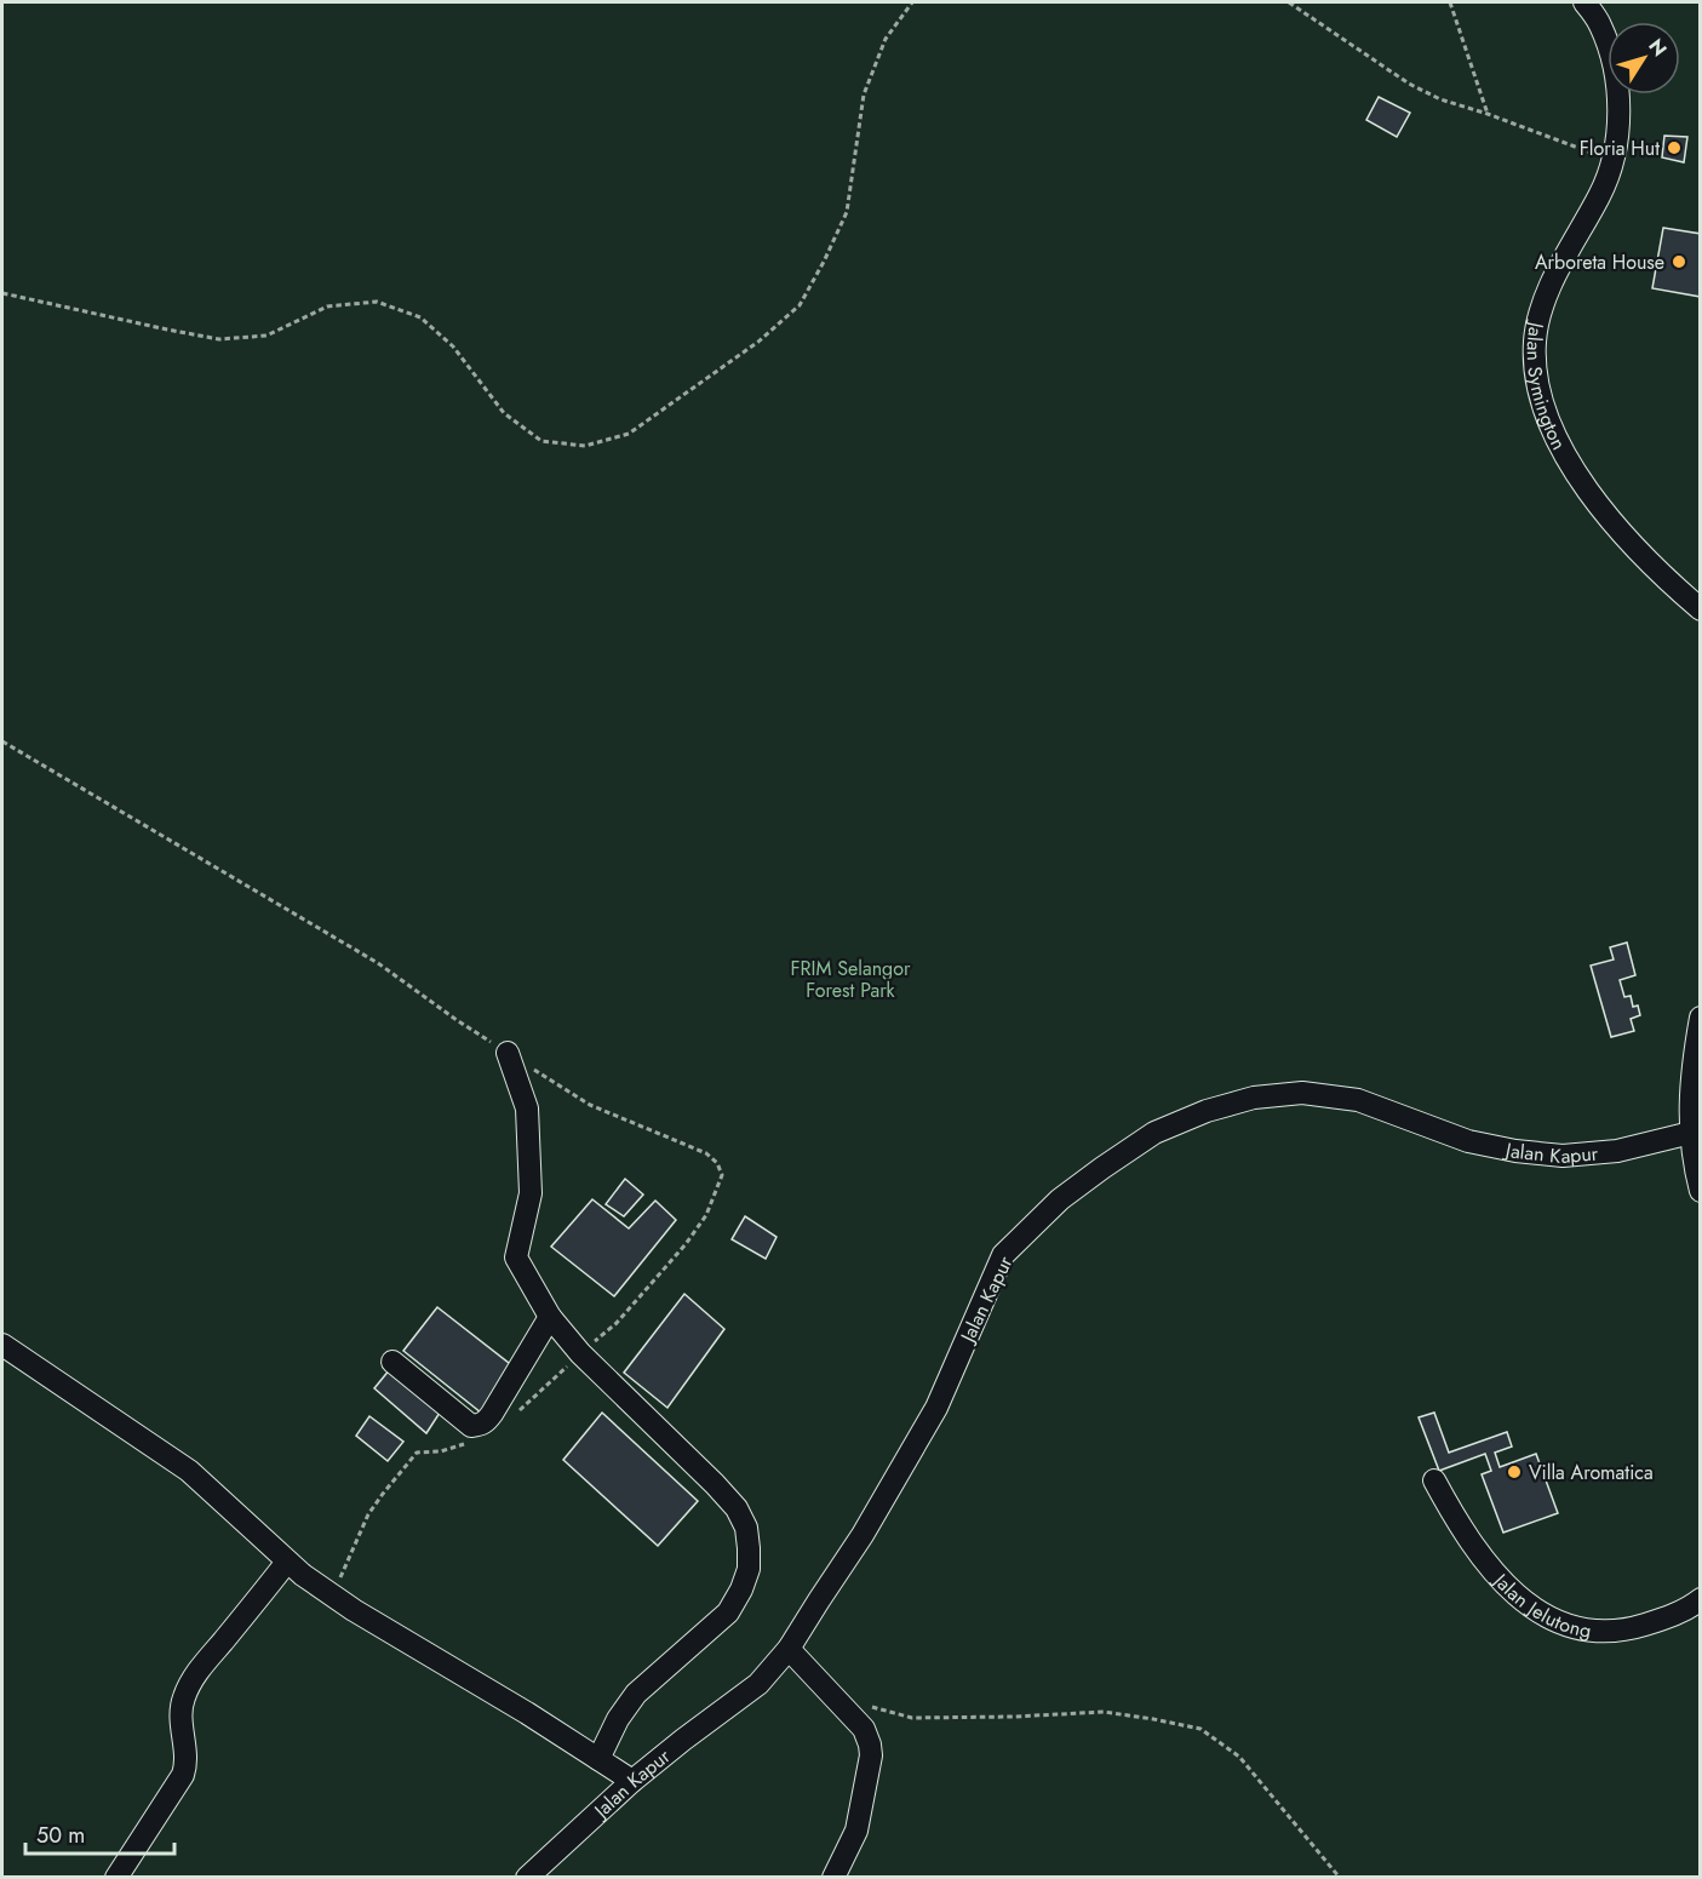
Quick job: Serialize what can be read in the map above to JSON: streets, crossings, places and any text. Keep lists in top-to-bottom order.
{
  "streets": {
    "street": ["Jalan Symington", "Jalan Kapur", "Jalan Jelutong"]
  },
  "parks": ["FRIM Selangor Forest Park"],
  "places": ["Floria Hut", "Arboreta House", "Villa Aromatica"],
  "scale_bar": "50 m",
  "north": "top right"
}
